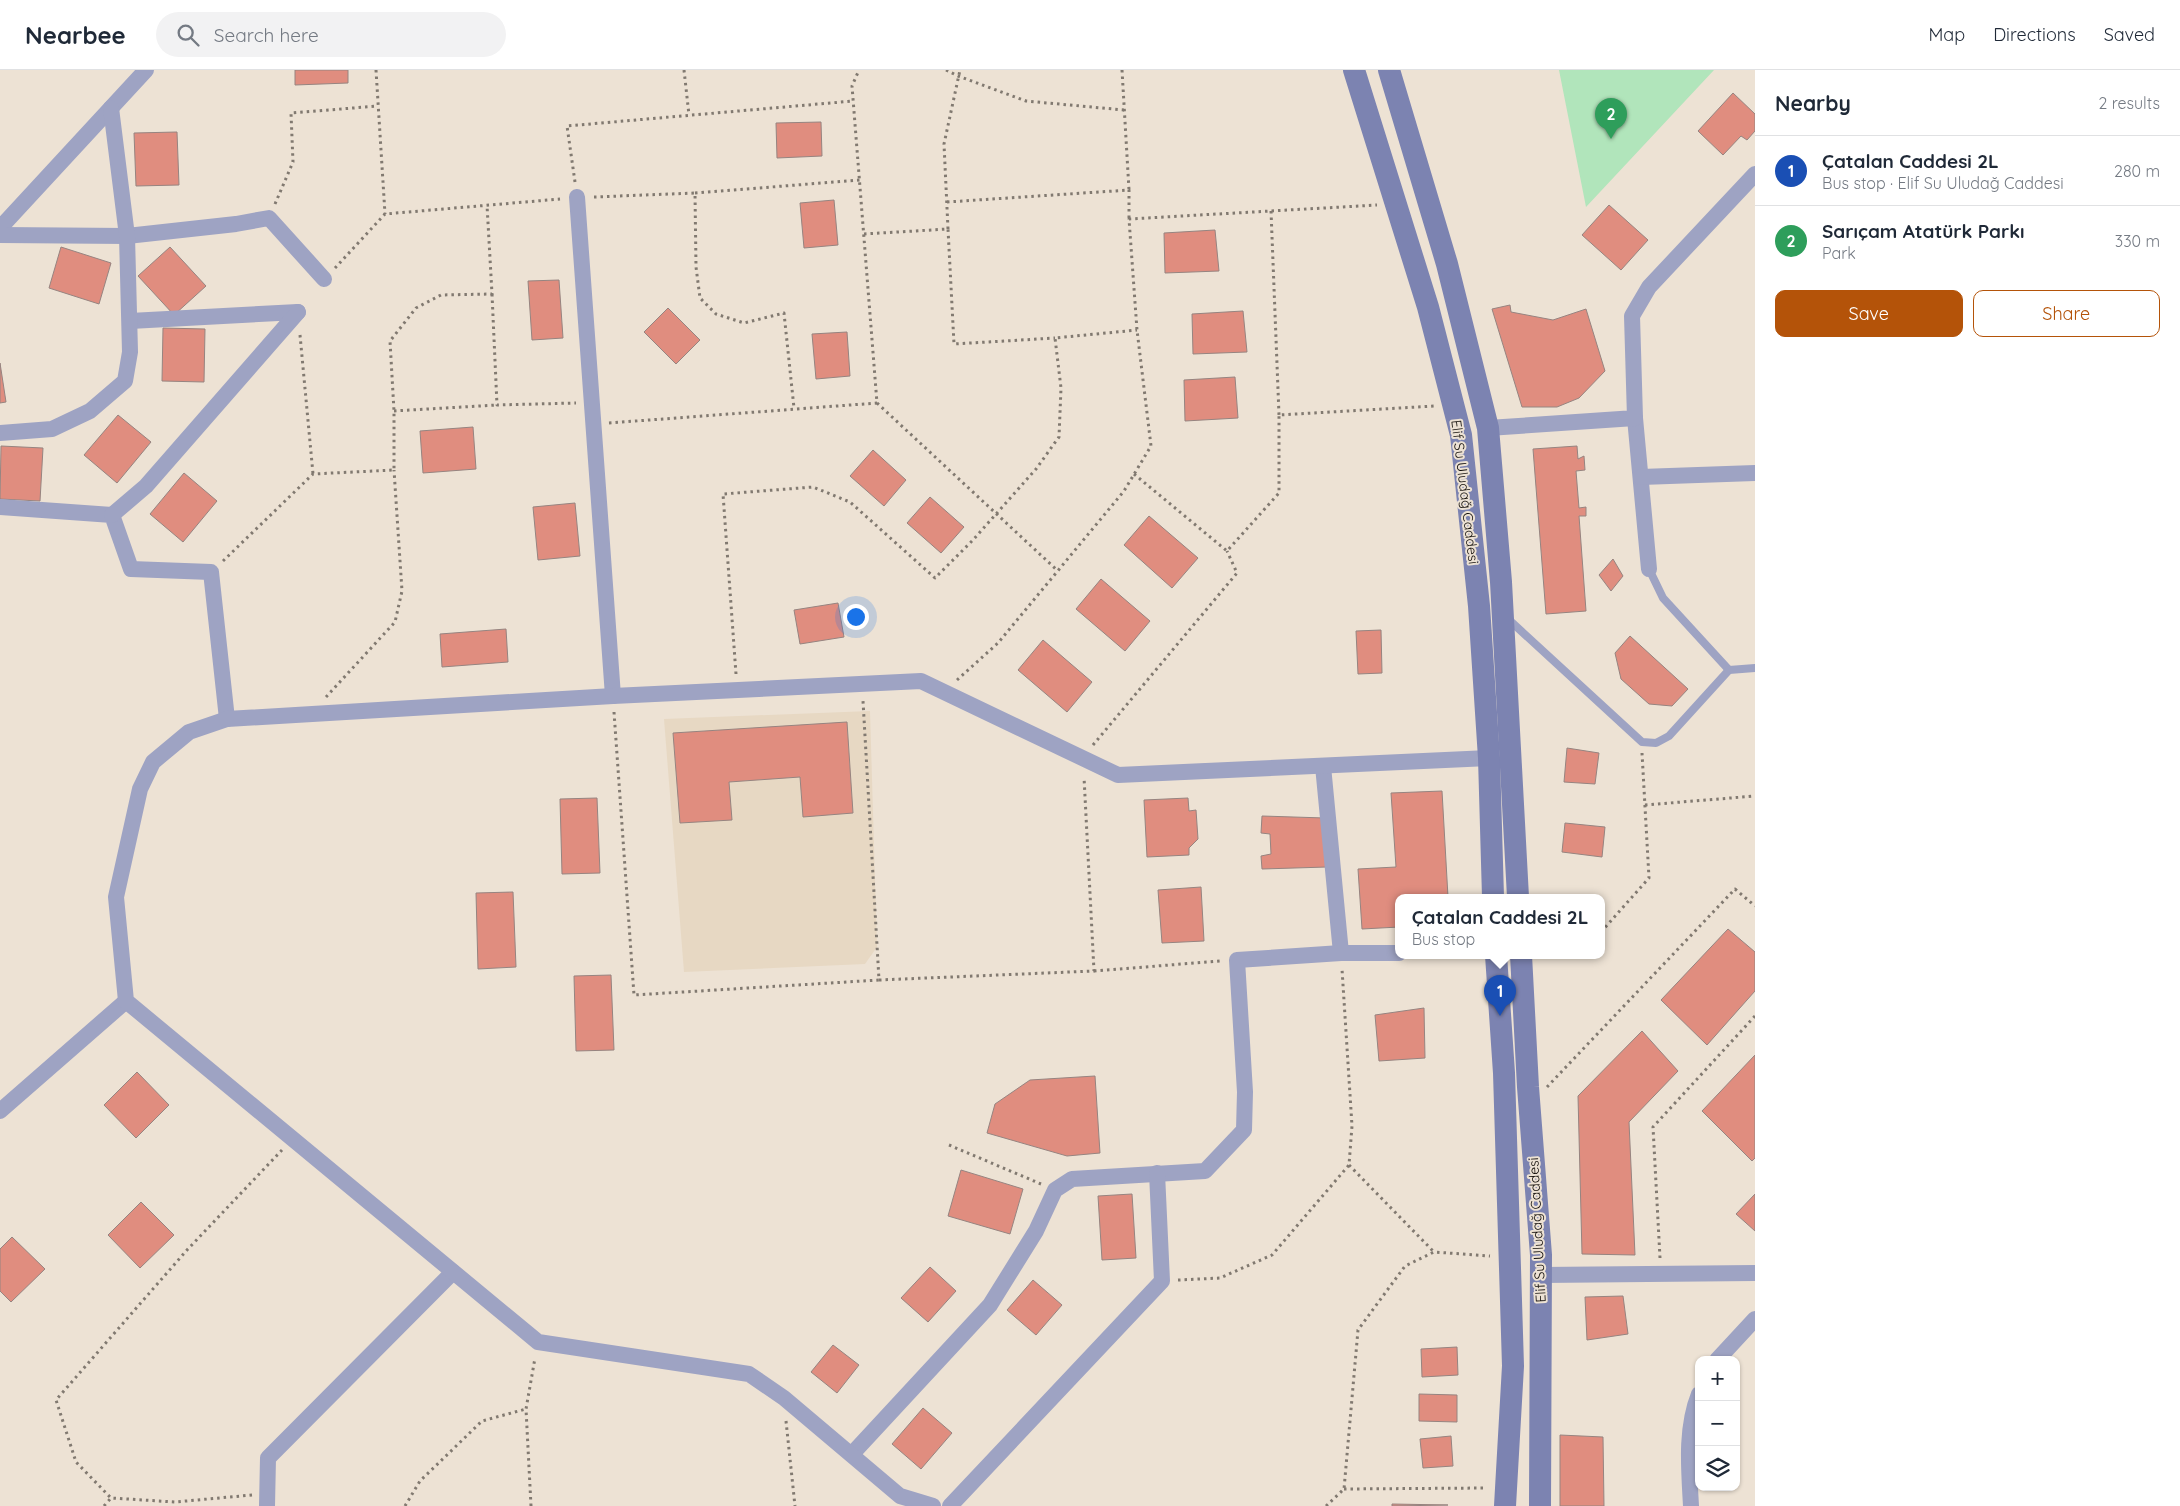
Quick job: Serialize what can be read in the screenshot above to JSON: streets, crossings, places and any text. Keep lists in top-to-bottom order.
{
  "streets": {
    "main road": ["Elif Su Uludağ Caddesi"]
  },
  "page": {
    "header": "Nearbee",
    "search": "Search here",
    "nav": ["Map", "Directions", "Saved"],
    "heading": ["Nearby", "2 results"],
    "pins": ["2", "1"],
    "list": [
      {
        "mark": "1",
        "name": "Çatalan Caddesi 2L",
        "note": "Bus stop · Elif Su Uludağ Caddesi",
        "value": "280 m"
      },
      {
        "mark": "2",
        "name": "Sarıçam Atatürk Parkı",
        "note": "Park",
        "value": "330 m"
      }
    ],
    "buttons": ["Save", "Share"],
    "popup": ["Çatalan Caddesi 2L", "Bus stop"],
    "map_buttons": ["+", "−"]
  }
}
